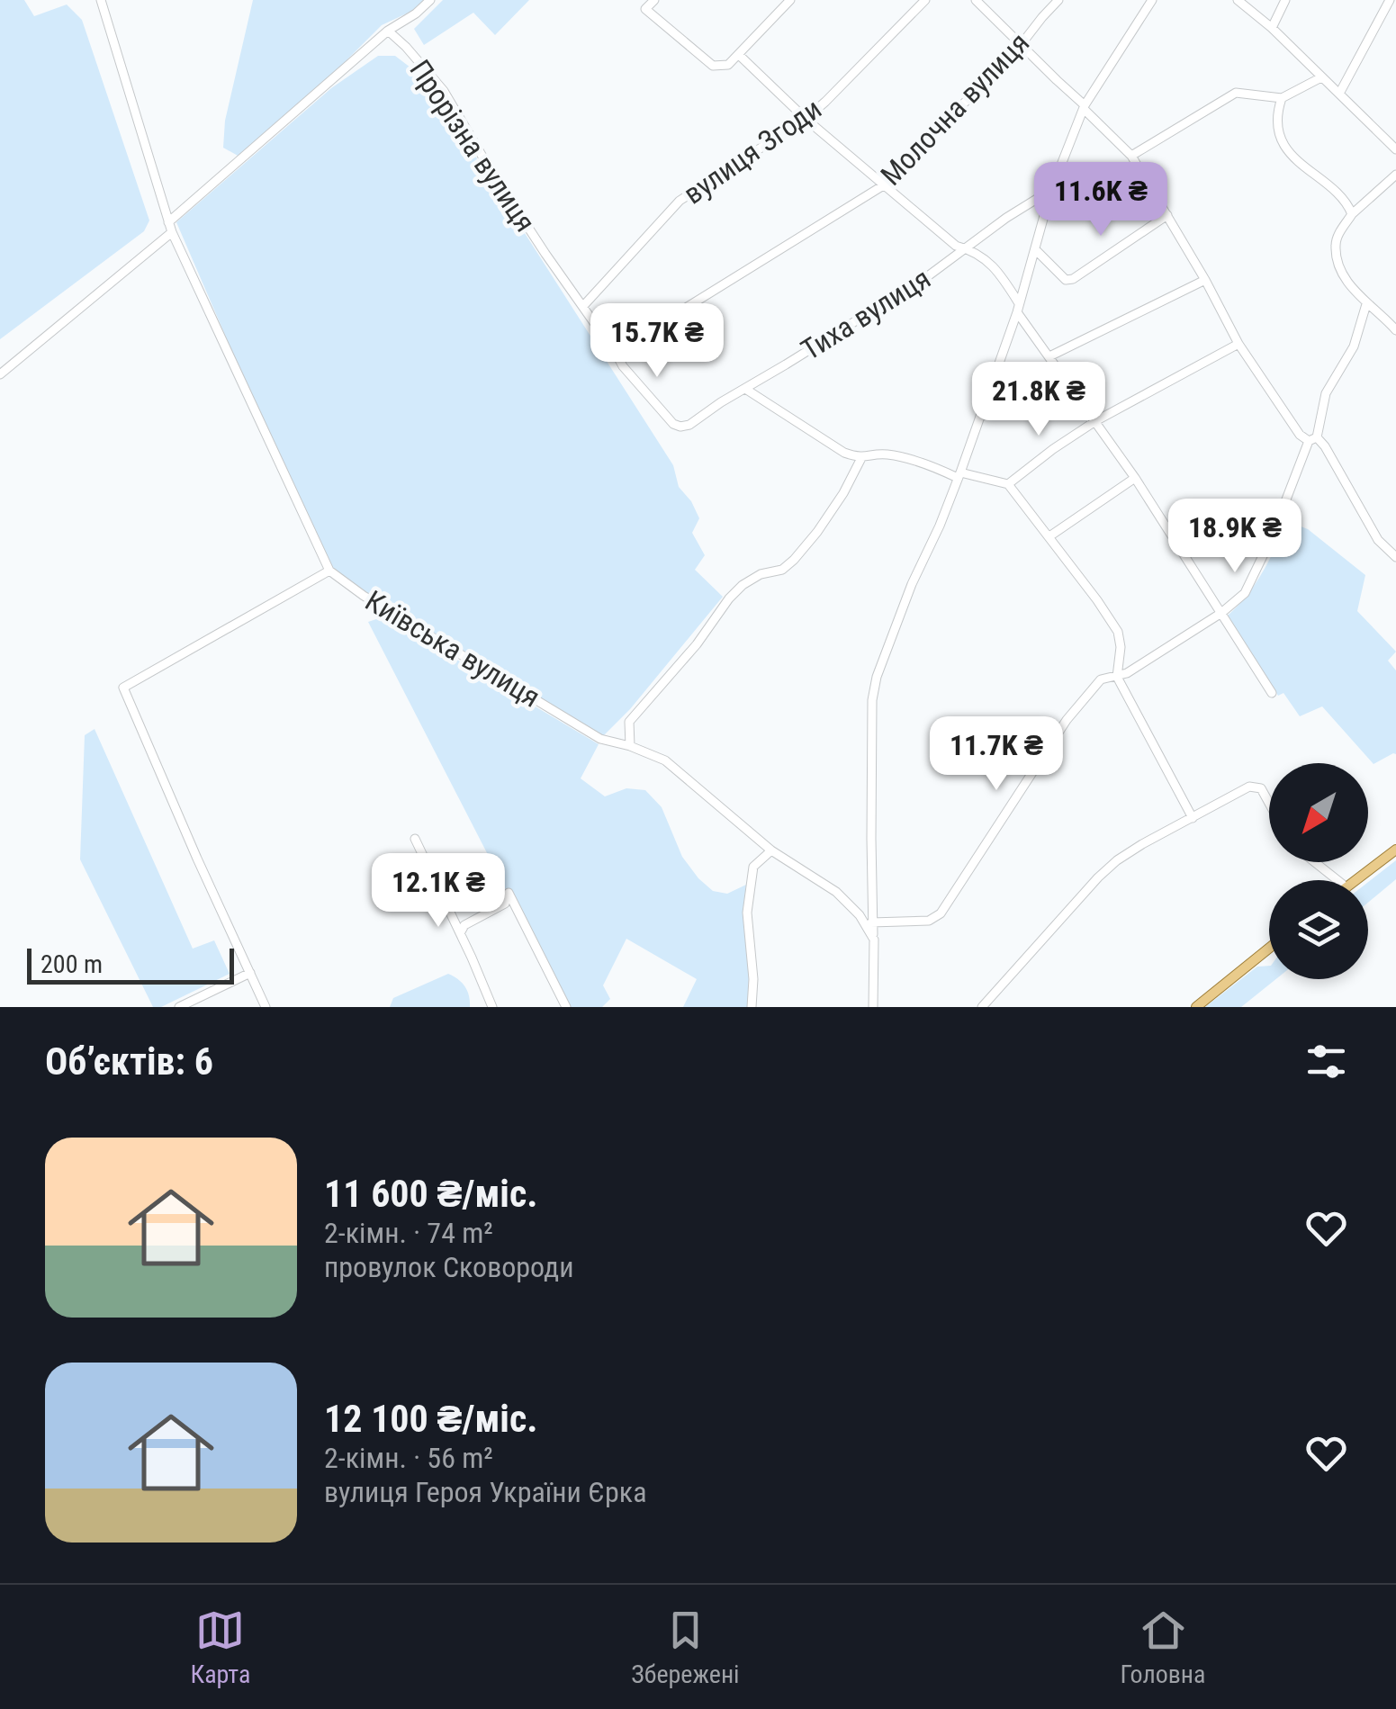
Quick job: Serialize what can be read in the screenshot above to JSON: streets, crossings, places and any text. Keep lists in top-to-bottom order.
{
  "streets": {
    "street": [
      "Молочна вулиця",
      "Прорізна вулиця",
      "вулиця Згоди",
      "Тиха вулиця",
      "Київська вулиця"
    ]
  },
  "crossings": [
    ["Молочна вулиця", "Прорізна вулиця"],
    ["Молочна вулиця", "Тиха вулиця"],
    ["Прорізна вулиця", "вулиця Згоди"],
    ["Прорізна вулиця", "Тиха вулиця"]
  ],
  "scale_bar": "200 m",
  "north": "bottom left",
  "page": {
    "price": [
      "11.6K ₴",
      "15.7K ₴",
      "21.8K ₴",
      "18.9K ₴",
      "11.7K ₴",
      "12.1K ₴"
    ],
    "scale": "200 m",
    "heading": "Об’єктів: 6",
    "list": [
      {
        "name": "11 600 ₴/міс.",
        "note": "2-кімн. · 74 m² · провулок Сковороди"
      },
      {
        "name": "12 100 ₴/міс.",
        "note": "2-кімн. · 56 m² · вулиця Героя України Єрка"
      }
    ],
    "tabs": ["Карта", "Збережені", "Головна"]
  }
}
